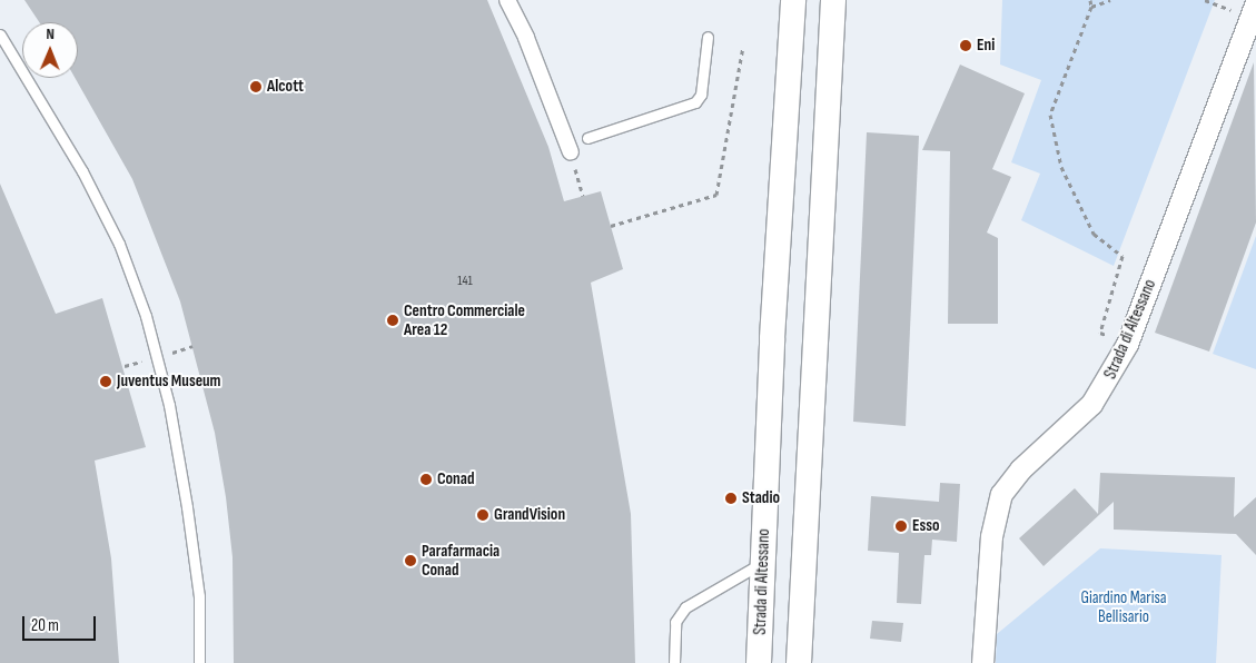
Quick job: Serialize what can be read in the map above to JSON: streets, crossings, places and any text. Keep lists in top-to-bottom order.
{
  "streets": {
    "street": ["Strada di Altessano"]
  },
  "parks": ["Giardino Marisa Bellisario"],
  "places": [
    "Eni",
    "Alcott",
    "Centro Commerciale Area 12",
    "Juventus Museum",
    "Conad",
    "Stadio",
    "GrandVision",
    "Esso",
    "Parafarmacia Conad"
  ],
  "house_numbers": ["141"],
  "scale_bar": "20 m",
  "north": "top"
}
